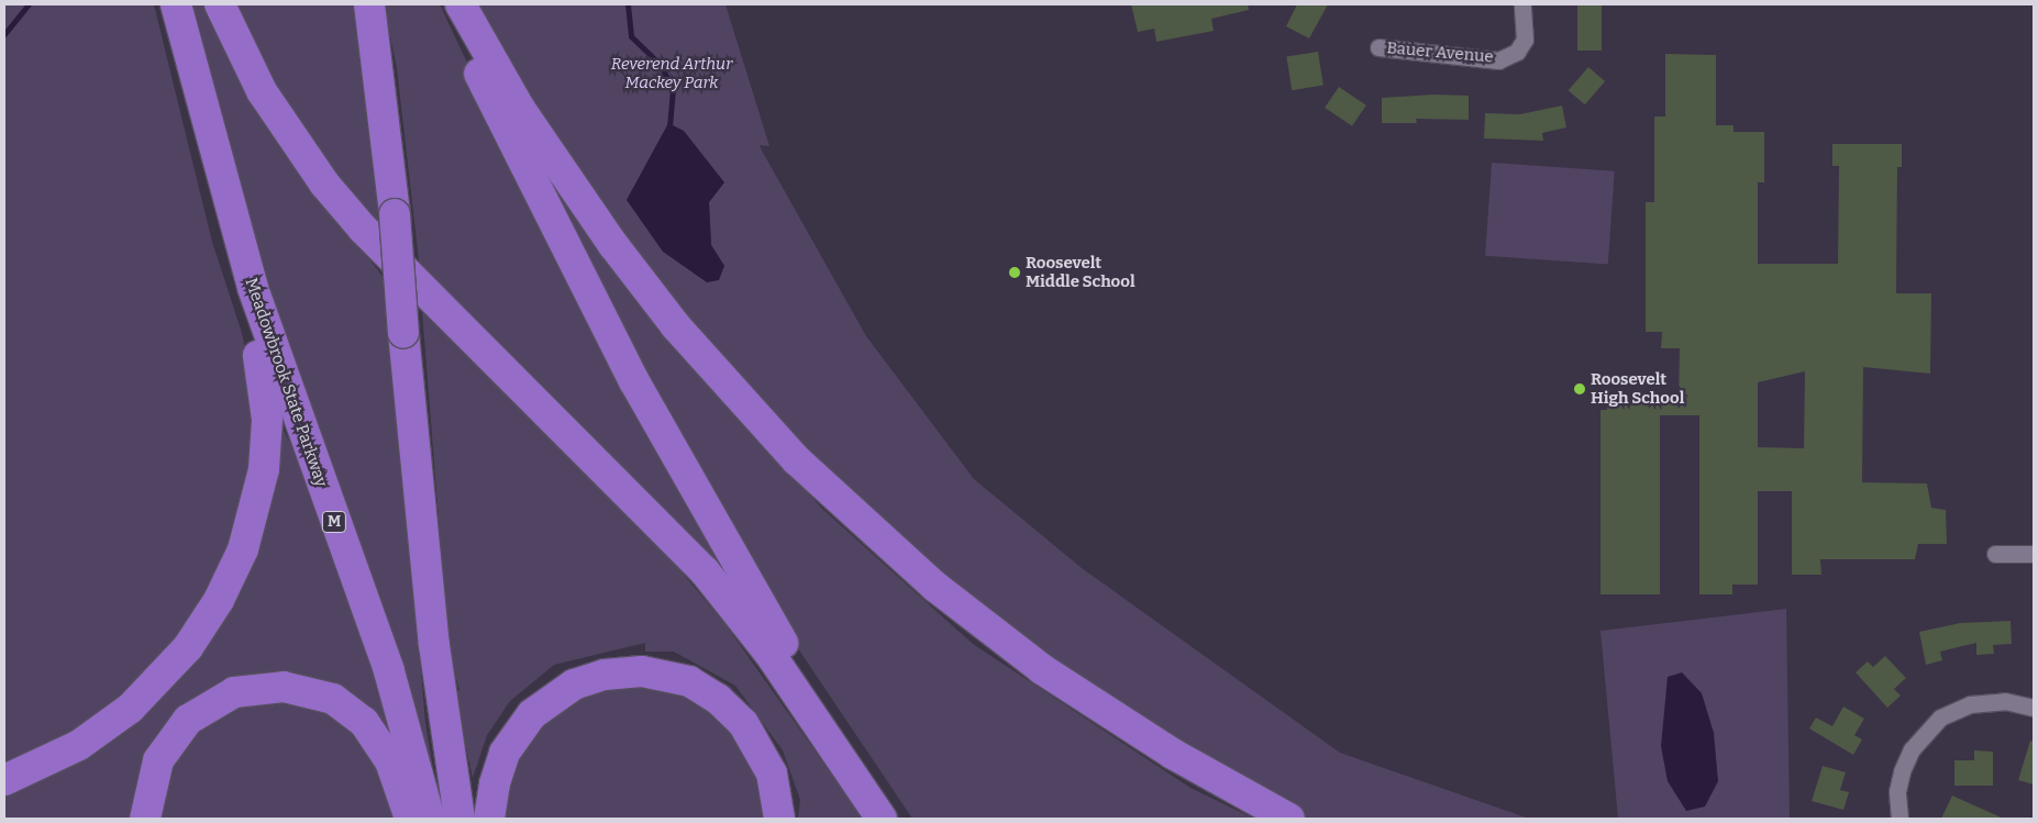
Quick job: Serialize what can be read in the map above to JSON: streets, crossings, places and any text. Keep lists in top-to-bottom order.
{
  "streets": {
    "highway": ["Meadowbrook State Parkway", "M"],
    "street": ["Bauer Avenue"]
  },
  "parks": ["Reverend Arthur Mackey Park"],
  "places": ["Roosevelt Middle School", "Roosevelt High School"]
}
